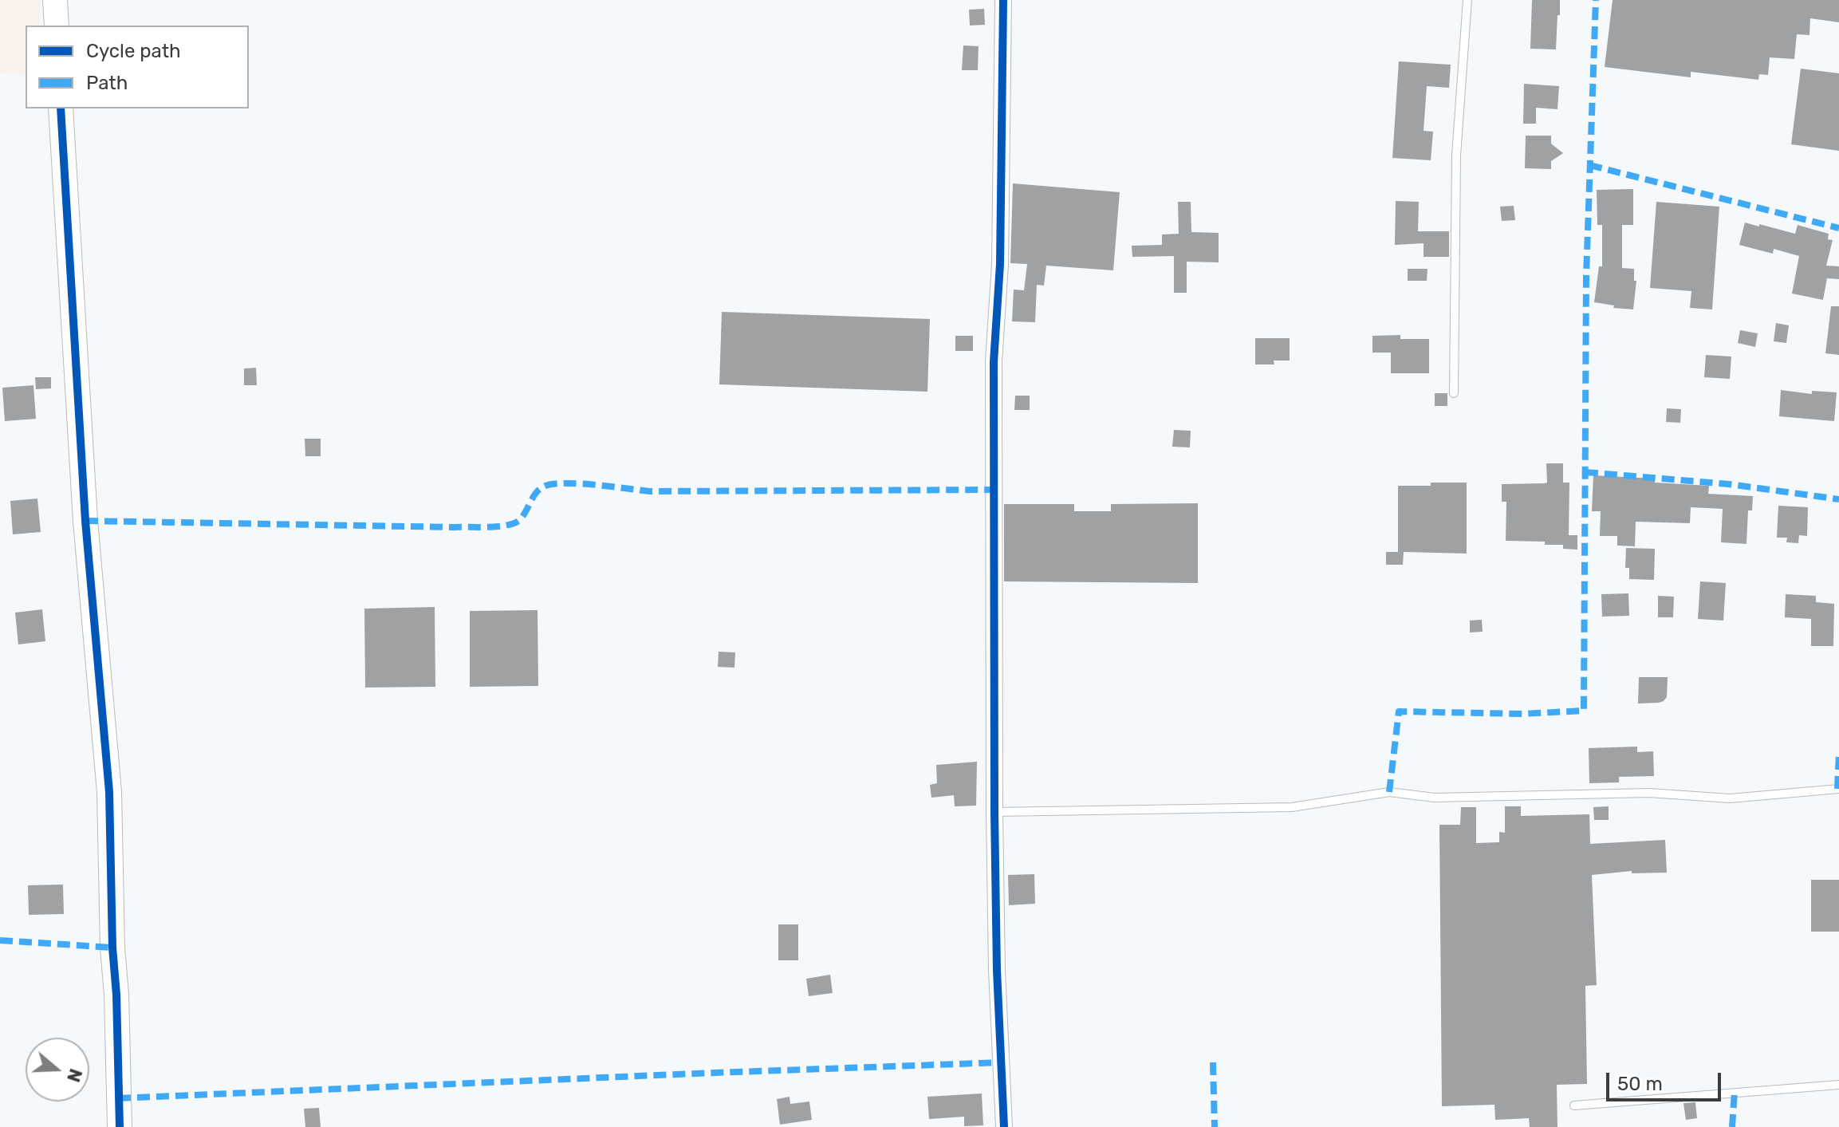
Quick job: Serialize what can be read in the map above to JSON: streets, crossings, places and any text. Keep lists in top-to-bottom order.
{
  "legend": ["Cycle path", "Path"],
  "scale_bar": "50 m",
  "north": "right"
}
